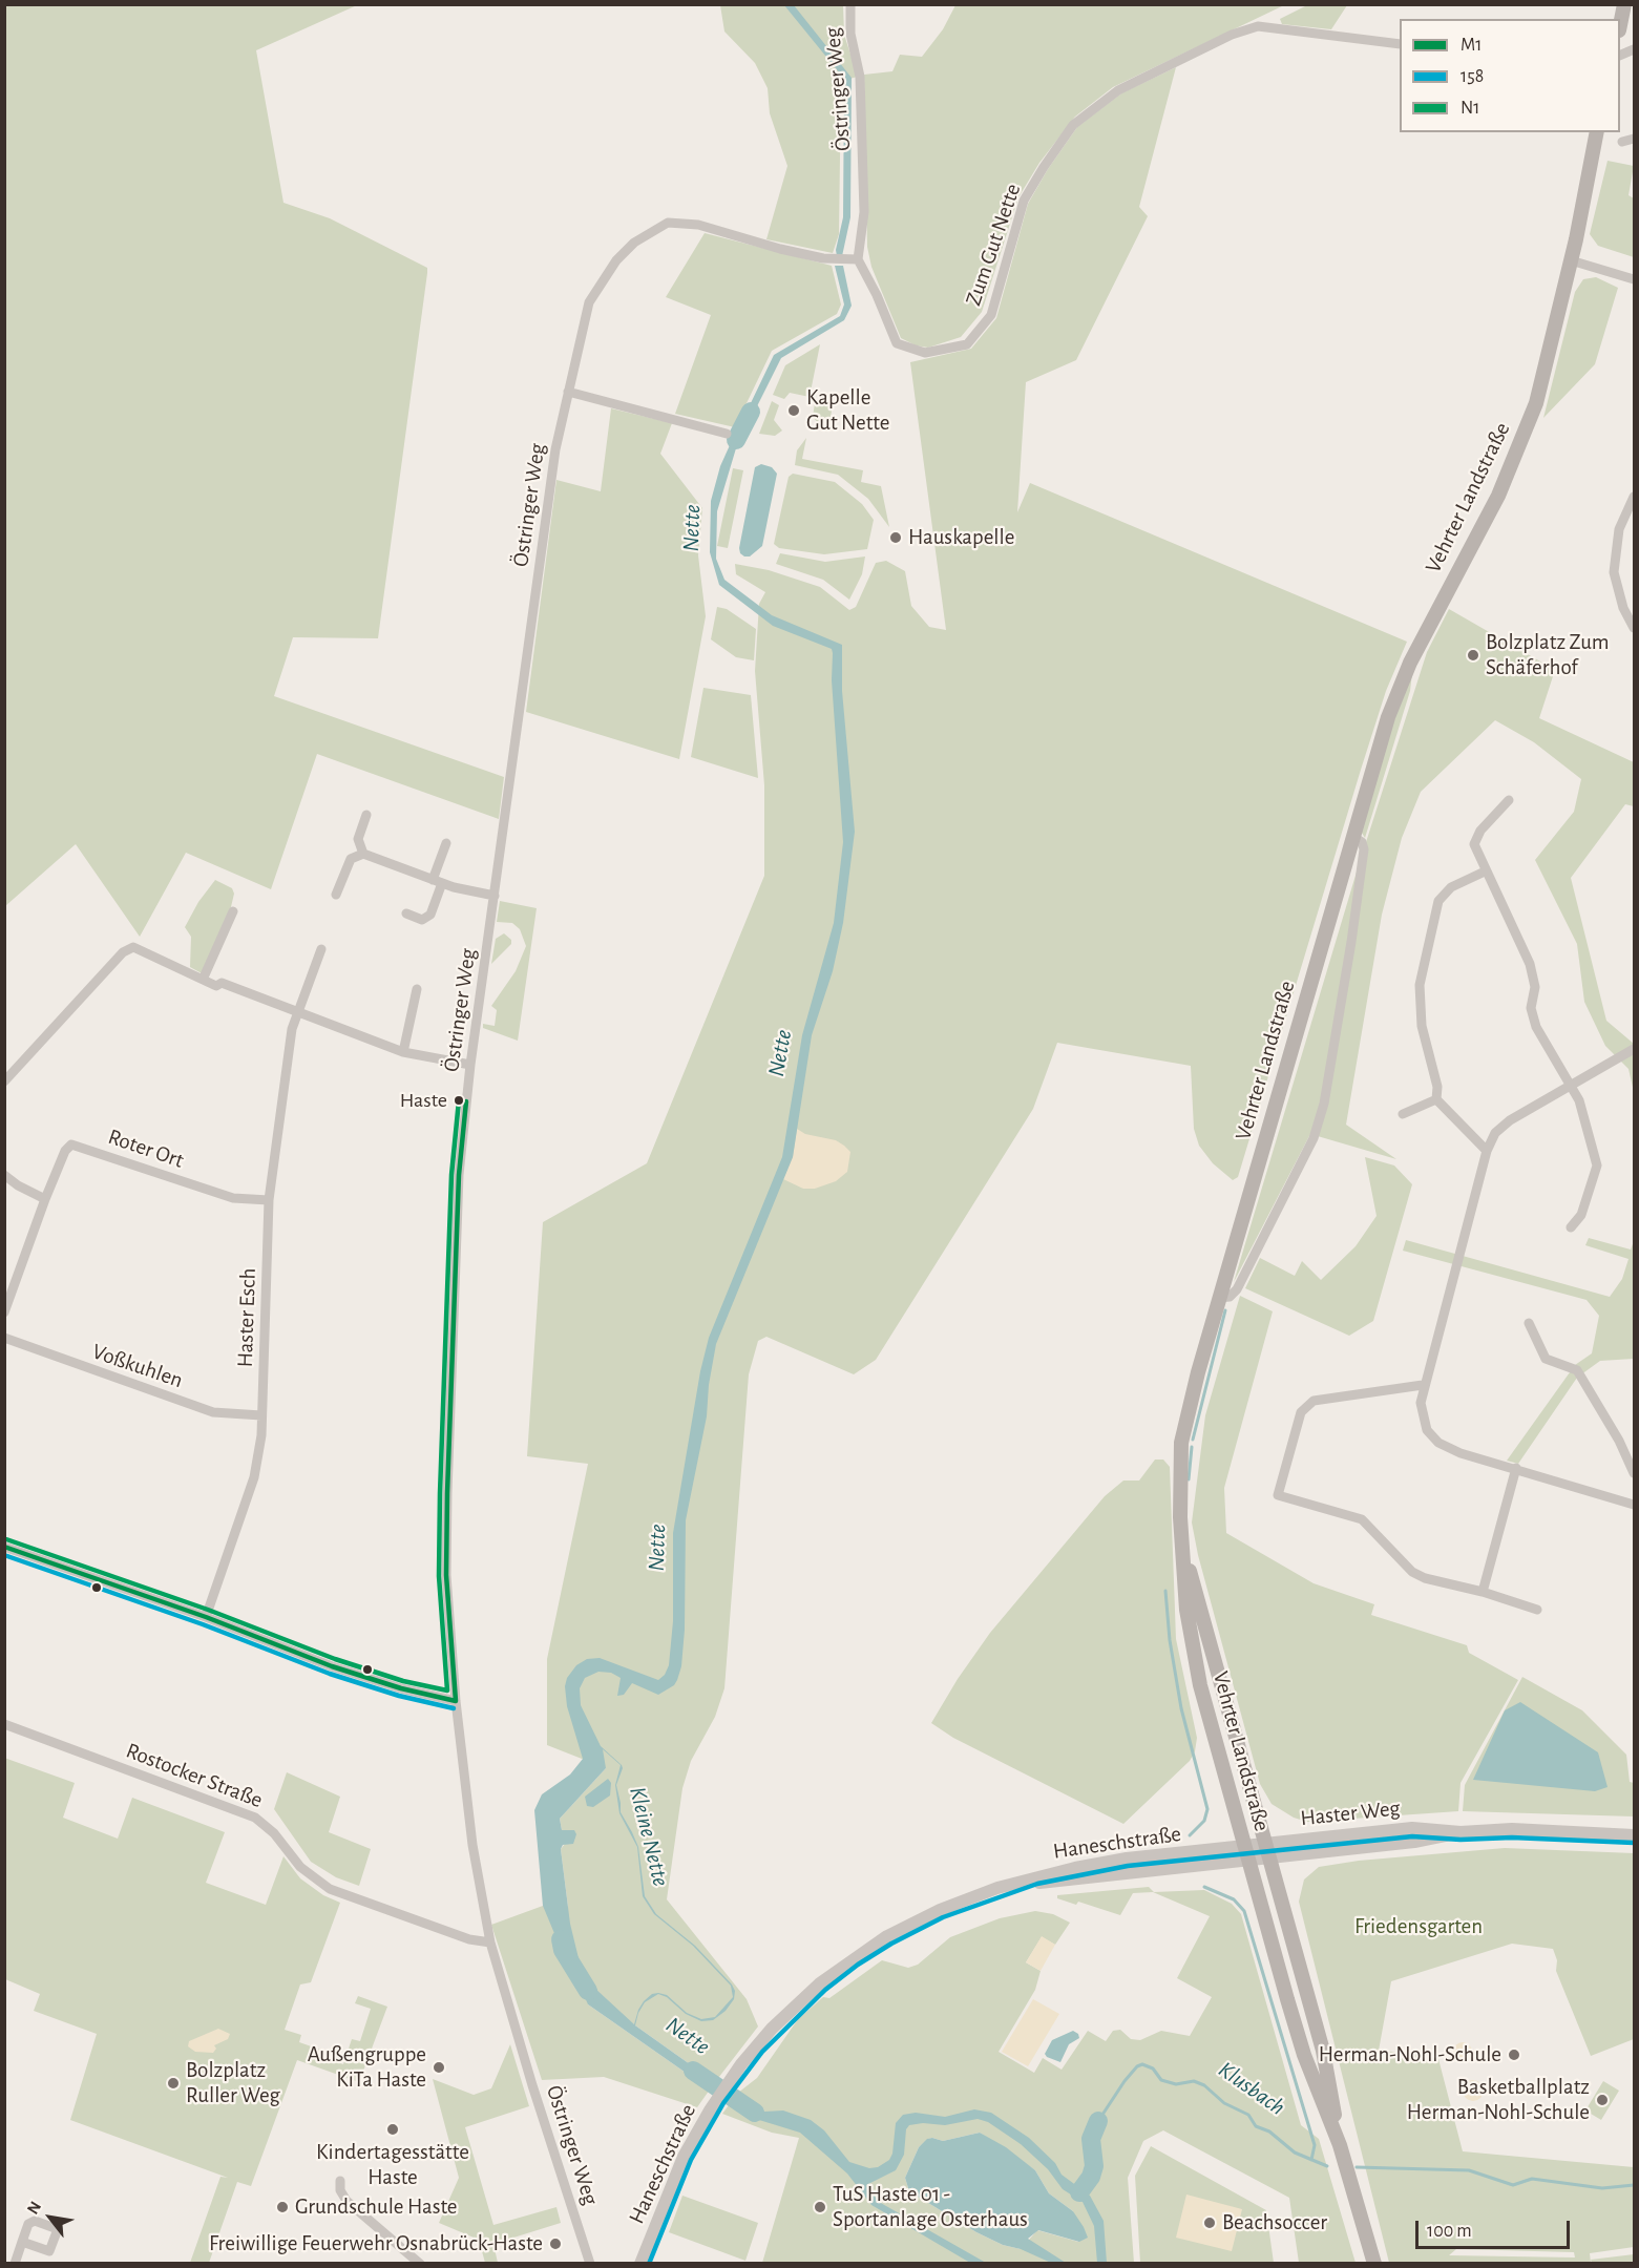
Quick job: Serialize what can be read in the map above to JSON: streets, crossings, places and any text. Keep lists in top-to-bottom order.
{
  "streets": {
    "main road": ["Vehrter Landstraße"],
    "street": [
      "Östringer Weg",
      "Zum Gut Nette",
      "Roter Ort",
      "Haster Esch",
      "Voßkuhlen",
      "Rostocker Straße",
      "Haster Weg",
      "Haneschstraße"
    ]
  },
  "crossings": [
    ["Östringer Weg", "Zum Gut Nette"],
    ["Östringer Weg", "Rostocker Straße"],
    ["Vehrter Landstraße", "Haster Weg"],
    ["Vehrter Landstraße", "Haneschstraße"],
    ["Roter Ort", "Haster Esch"],
    ["Haster Esch", "Voßkuhlen"],
    ["Haster Weg", "Haneschstraße"]
  ],
  "water": ["Nette", "Kleine Nette", "Klusbach"],
  "parks": ["Friedensgarten"],
  "places": [
    "Kapelle Gut Nette",
    "Hauskapelle",
    "Bolzplatz Zum Schäferhof",
    "Haste",
    "Herman-Nohl-Schule",
    "Außengruppe KiTa Haste",
    "Bolzplatz Ruller Weg",
    "Basketballplatz Herman-Nohl-Schule",
    "Kindertagesstätte Haste",
    "Grundschule Haste",
    "TuS Haste 01 - Sportanlage Osterhaus",
    "Beachsoccer",
    "Freiwillige Feuerwehr Osnabrück-Haste"
  ],
  "lines": ["transit line N1", "transit line M1", "transit line 158"],
  "legend": ["M1", "158", "N1"],
  "scale_bar": "100 m",
  "north": "top left"
}
